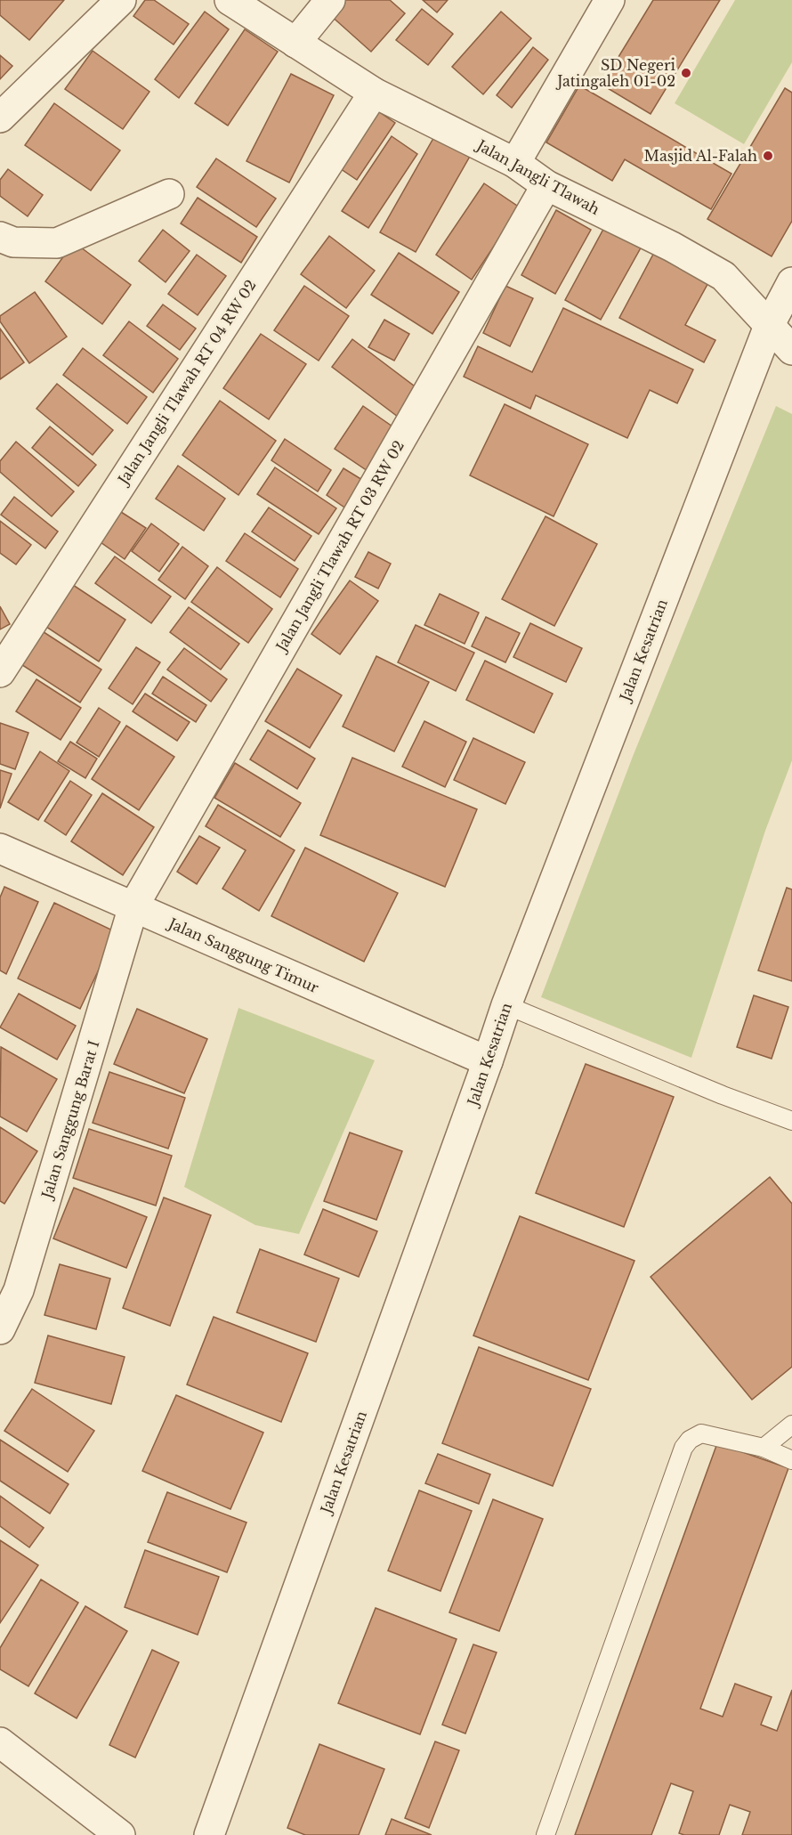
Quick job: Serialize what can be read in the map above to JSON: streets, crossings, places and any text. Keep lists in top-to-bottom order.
{
  "streets": {
    "street": [
      "Jalan Jangli Tlawah",
      "Jalan Jangli Tlawah RT 04 RW 02",
      "Jalan Jangli Tlawah RT 03 RW 02",
      "Jalan Kesatrian",
      "Jalan Sanggung Timur",
      "Jalan Sanggung Barat I"
    ]
  },
  "crossings": [
    ["Jalan Jangli Tlawah", "Jalan Jangli Tlawah RT 04 RW 02"],
    ["Jalan Jangli Tlawah", "Jalan Jangli Tlawah RT 03 RW 02"],
    ["Jalan Jangli Tlawah", "Jalan Kesatrian"],
    ["Jalan Jangli Tlawah RT 03 RW 02", "Jalan Sanggung Timur"],
    ["Jalan Jangli Tlawah RT 03 RW 02", "Jalan Sanggung Barat I"],
    ["Jalan Kesatrian", "Jalan Sanggung Timur"],
    ["Jalan Sanggung Timur", "Jalan Sanggung Barat I"]
  ],
  "places": ["SD Negeri Jatingaleh 01-02", "Masjid Al-Falah"]
}
